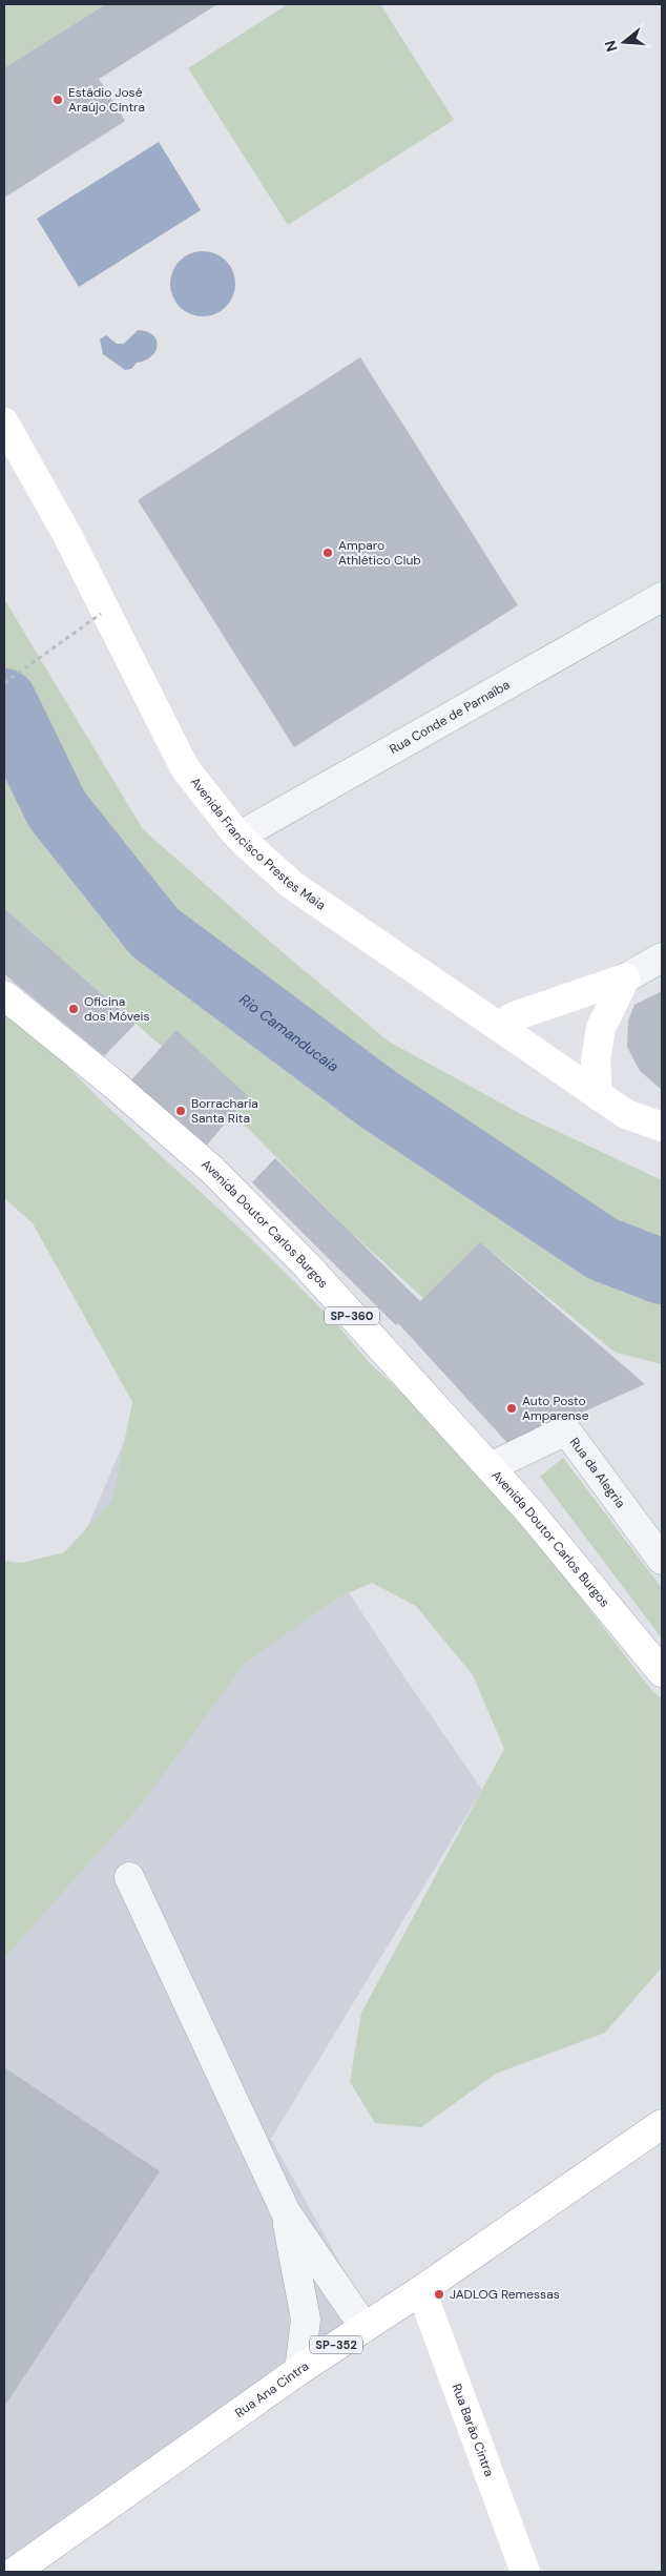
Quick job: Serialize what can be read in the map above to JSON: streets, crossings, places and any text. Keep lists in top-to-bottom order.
{
  "streets": {
    "main road": [
      "Avenida Francisco Prestes Maia",
      "Avenida Doutor Carlos Burgos",
      "SP-360",
      "SP-352",
      "Rua Ana Cintra",
      "Rua Barão Cintra"
    ],
    "street": ["Rua Conde de Parnaíba", "Rua da Alegria"]
  },
  "crossings": [
    ["Rua Conde de Parnaíba", "Avenida Francisco Prestes Maia"],
    ["Avenida Doutor Carlos Burgos", "Rua da Alegria"],
    ["Rua Ana Cintra", "Rua Barão Cintra"]
  ],
  "water": ["Rio Camanducaia"],
  "places": [
    "Estádio José Araújo Cintra",
    "Amparo Athlético Club",
    "Oficina dos Móveis",
    "Borracharia Santa Rita",
    "Auto Posto Amparense",
    "JADLOG Remessas"
  ],
  "north": "left"
}
